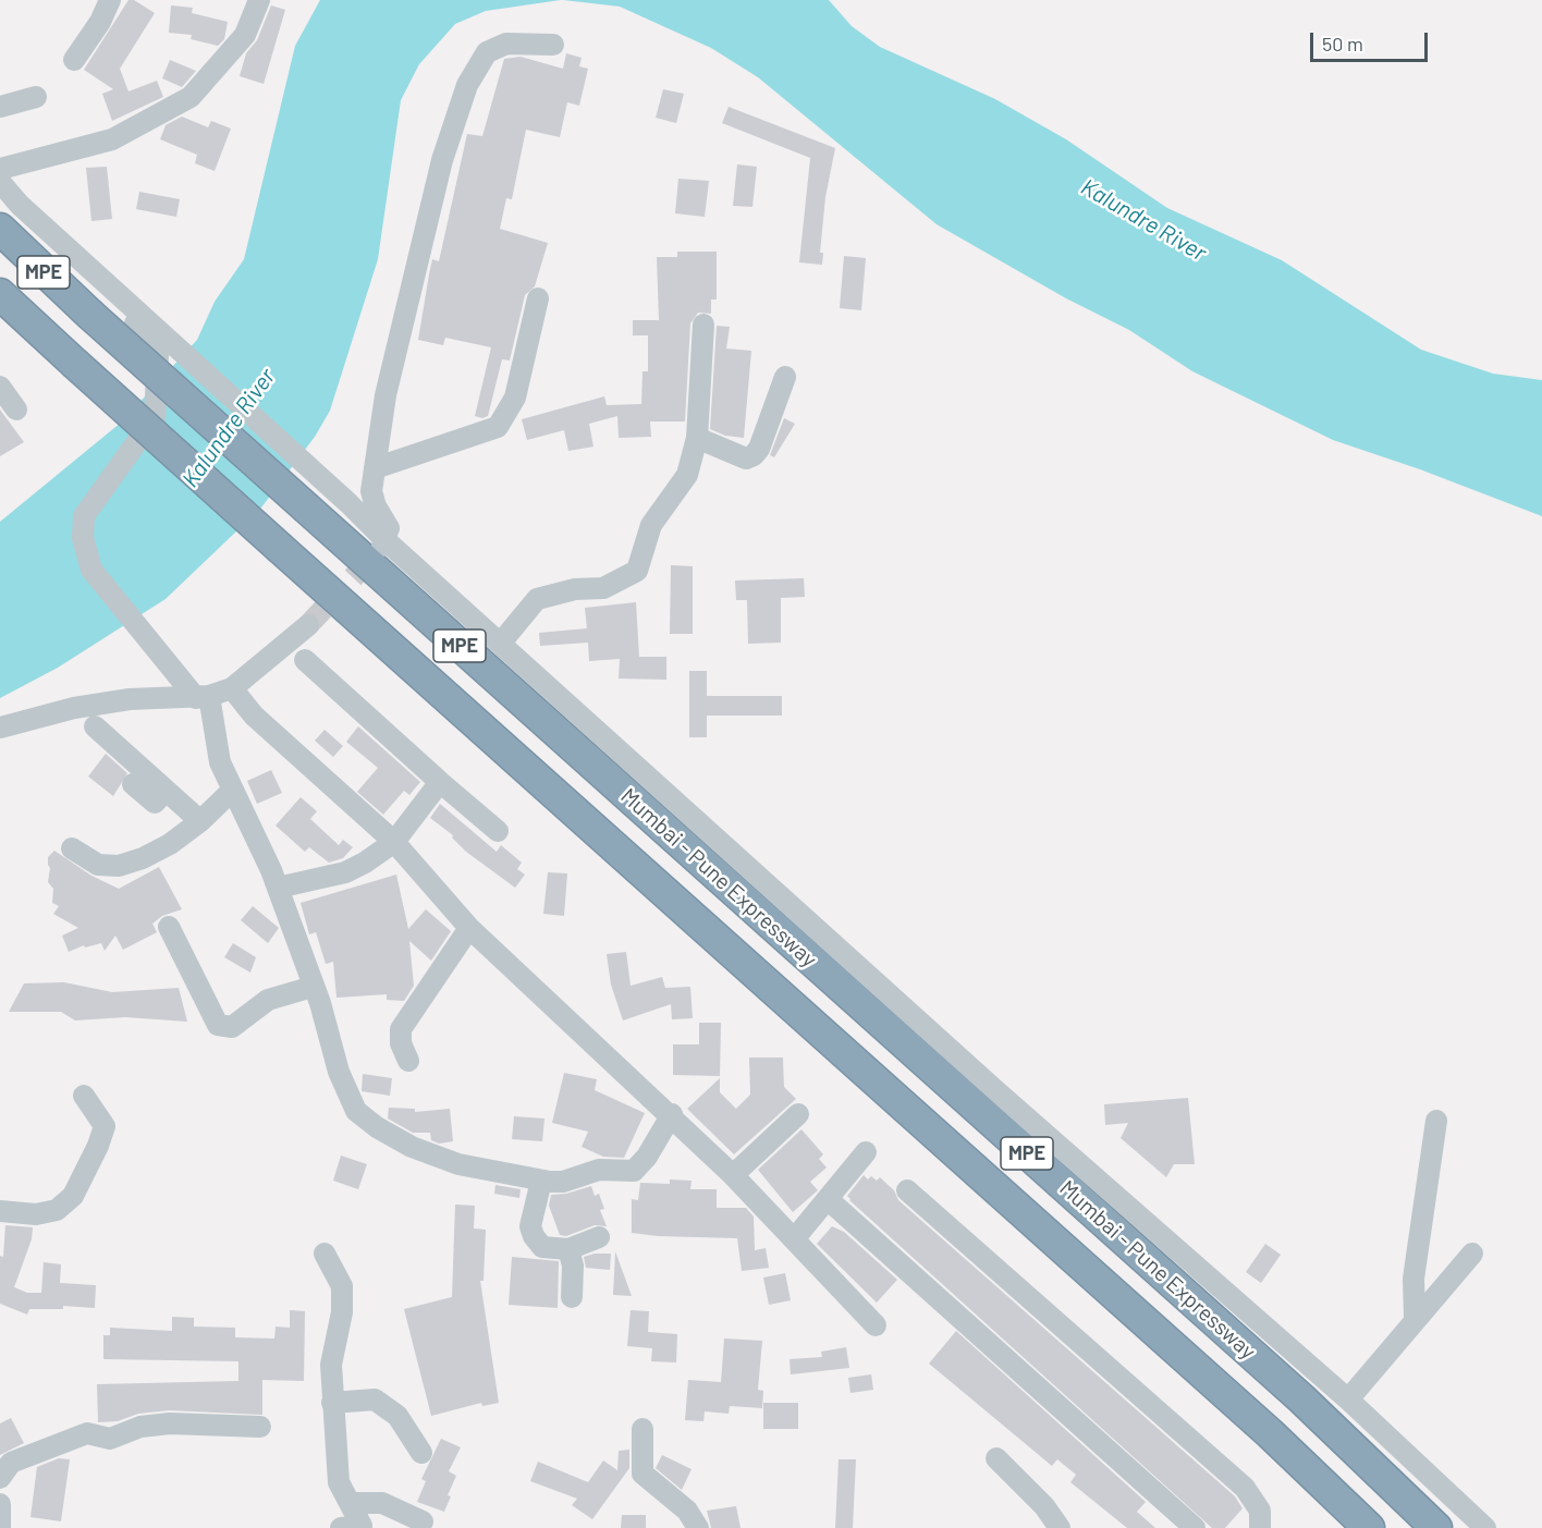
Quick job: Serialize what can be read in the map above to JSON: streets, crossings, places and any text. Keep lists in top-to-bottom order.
{
  "streets": {
    "highway": ["MPE", "Mumbai - Pune Expressway"]
  },
  "water": ["Kalundre River"],
  "scale_bar": "50 m"
}
